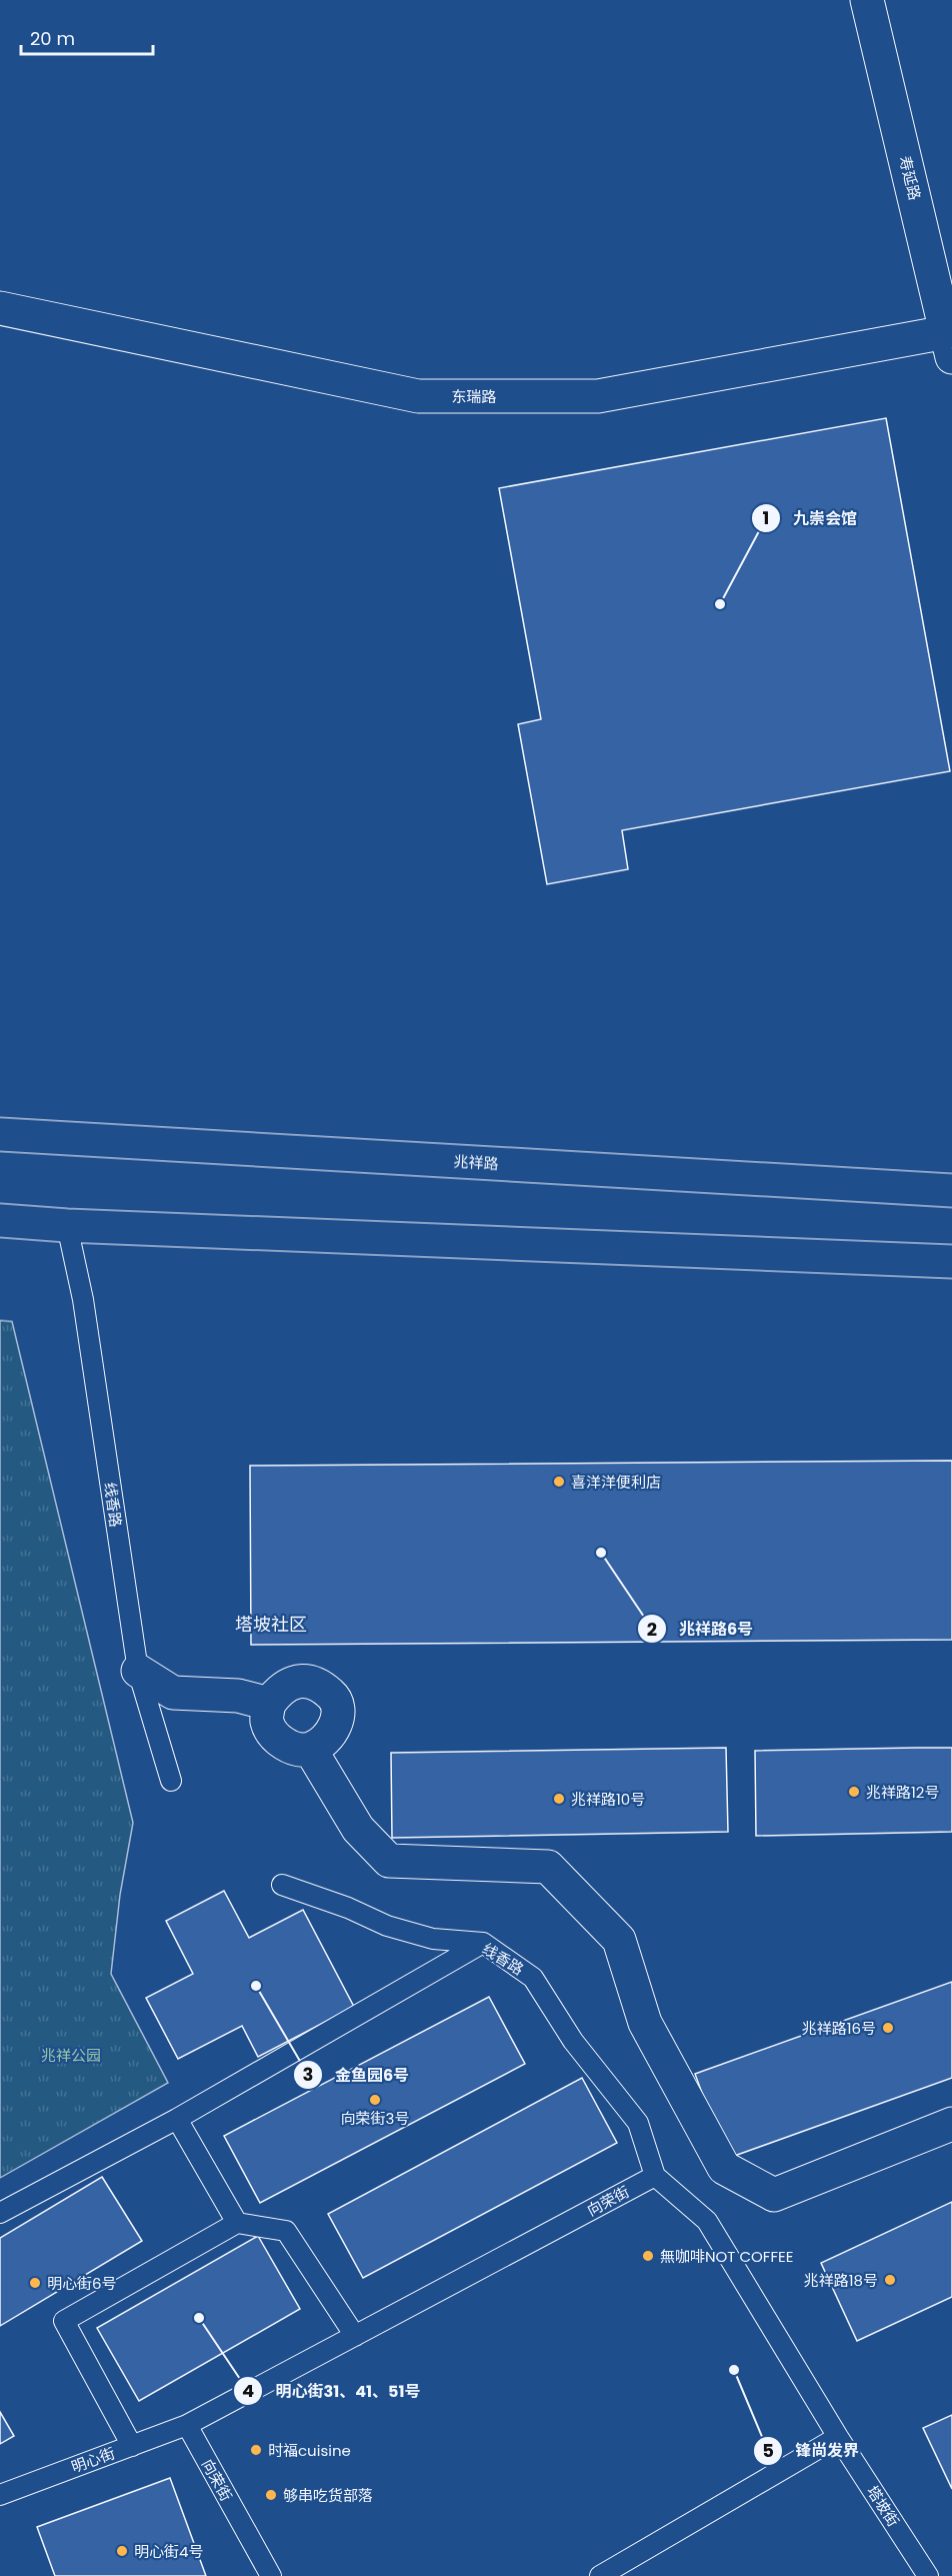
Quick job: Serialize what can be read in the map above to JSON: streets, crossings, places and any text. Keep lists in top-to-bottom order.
{
  "streets": {
    "street": ["寿延路", "东瑞路", "兆祥路"],
    "lane": [
      "线香路",
      "向荣街",
      "明心街",
      "塔坡街"
    ]
  },
  "crossings": [
    ["寿延路", "东瑞路"],
    ["线香路", "向荣街"],
    ["向荣街", "明心街"]
  ],
  "districts": ["塔坡社区"],
  "parks": ["兆祥公园"],
  "places": [
    "九崇会馆",
    "喜洋洋便利店",
    "兆祥路6号",
    "兆祥路12号",
    "兆祥路10号",
    "金鱼园6号",
    "兆祥路16号",
    "向荣街3号",
    "無咖啡NOT COFFEE",
    "兆祥路18号",
    "明心街6号",
    "明心街31、41、51号",
    "锋尚发界",
    "时福cuisine",
    "够串吃货部落",
    "明心街4号"
  ],
  "scale_bar": "20 m"
}
